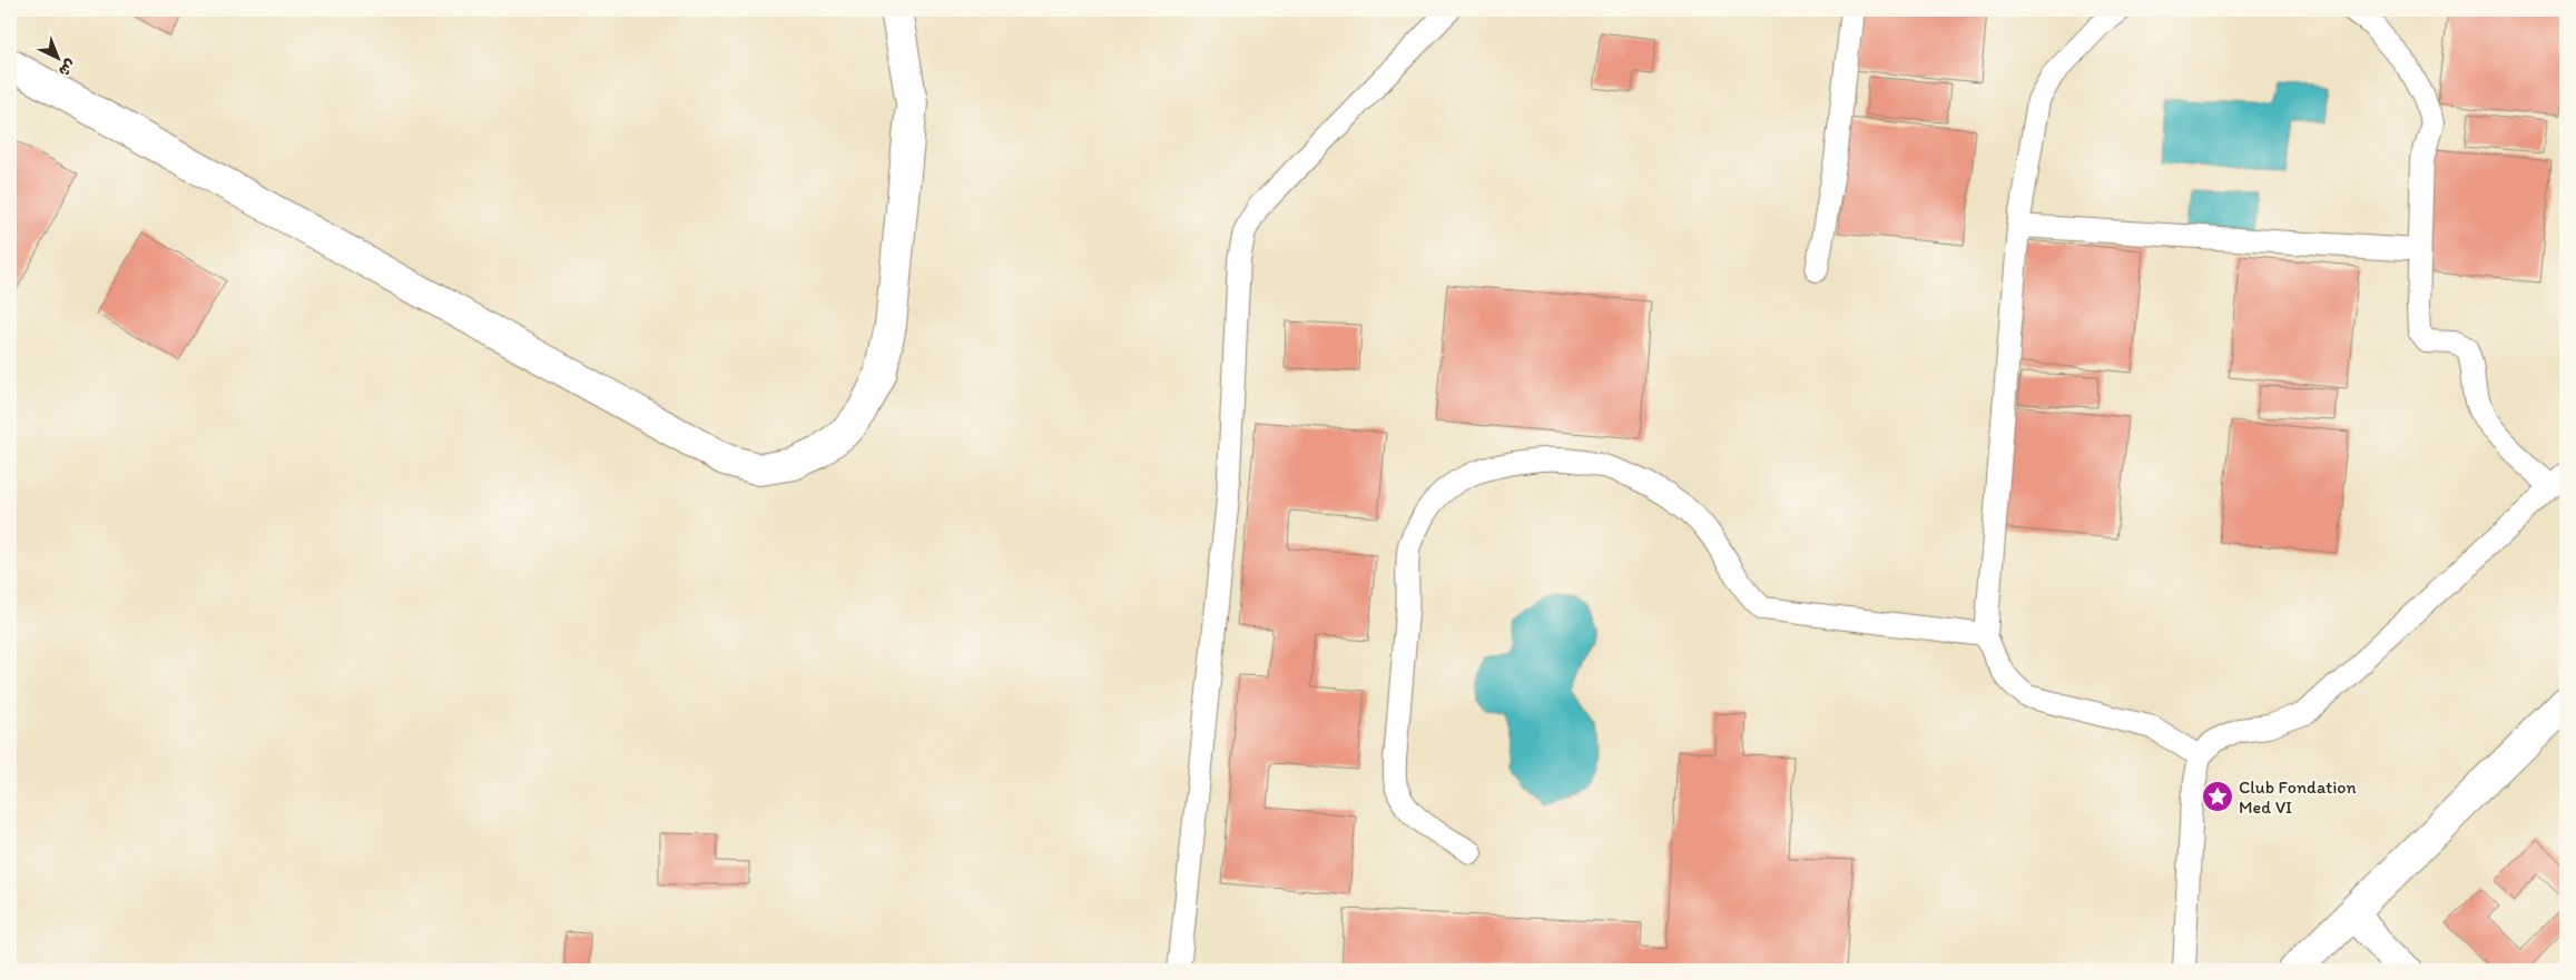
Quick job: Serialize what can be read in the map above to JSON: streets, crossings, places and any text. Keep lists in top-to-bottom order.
{
  "places": {
    "place": ["Club Fondation Med VI"]
  },
  "north": "bottom right"
}
